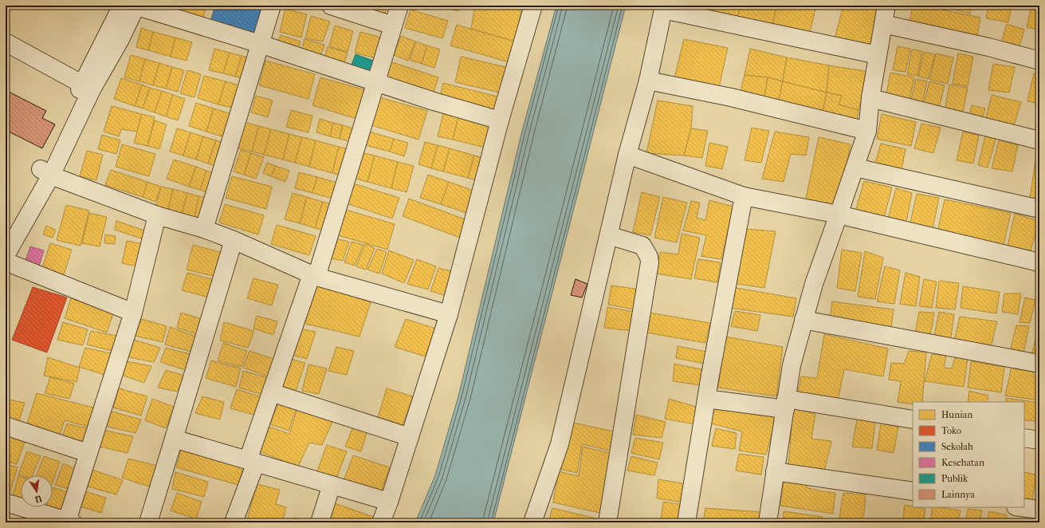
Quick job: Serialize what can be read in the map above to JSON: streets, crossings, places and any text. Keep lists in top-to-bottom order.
{
  "legend": [
    "Hunian",
    "Toko",
    "Sekolah",
    "Kesehatan",
    "Publik",
    "Lainnya"
  ],
  "north": "bottom"
}
